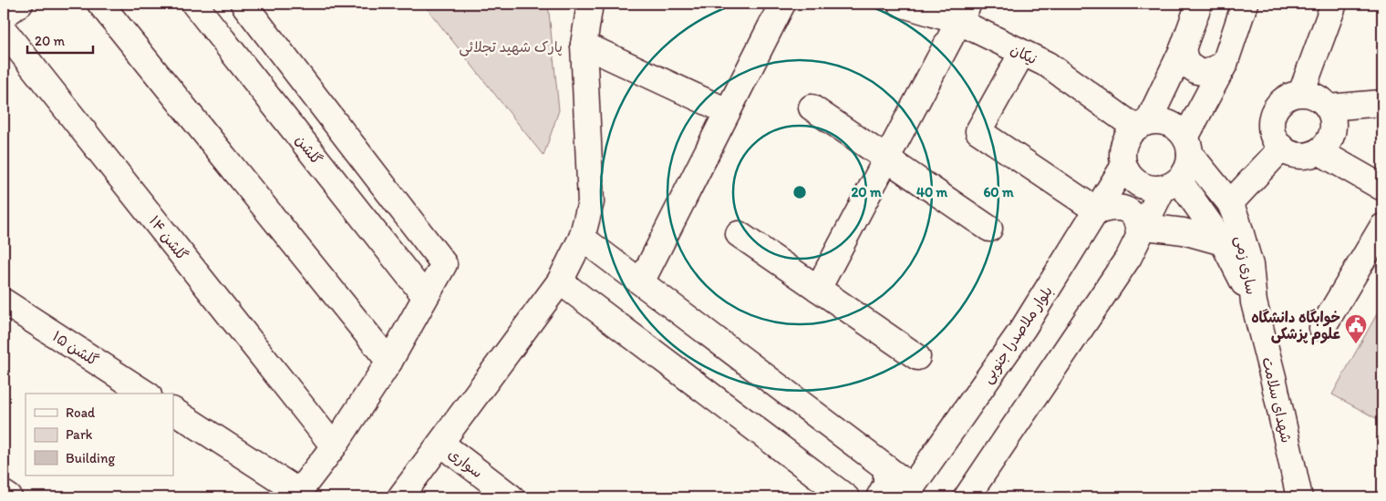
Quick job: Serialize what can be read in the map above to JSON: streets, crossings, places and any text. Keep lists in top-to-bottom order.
{
  "streets": {
    "street": [
      "نیکان",
      "گلشن",
      "گلشن ۱۴",
      "ساری زمی",
      "بلوار ملاصدرا جنوبی",
      "گلشن ۱۵",
      "شهدای سلامت",
      "سواری"
    ]
  },
  "crossings": [
    ["نیکان", "ساری زمی"],
    ["نیکان", "بلوار ملاصدرا جنوبی"],
    ["ساری زمی", "بلوار ملاصدرا جنوبی"],
    ["ساری زمی", "شهدای سلامت"]
  ],
  "parks": ["پارک شهید تجلائی"],
  "places": {
    "public building": ["خوابگاه دانشگاه علوم پزشکی"]
  },
  "legend": ["Road", "Park", "Building"],
  "scale_bar": "20 m",
  "rings": ["20 m", "40 m", "60 m"]
}
